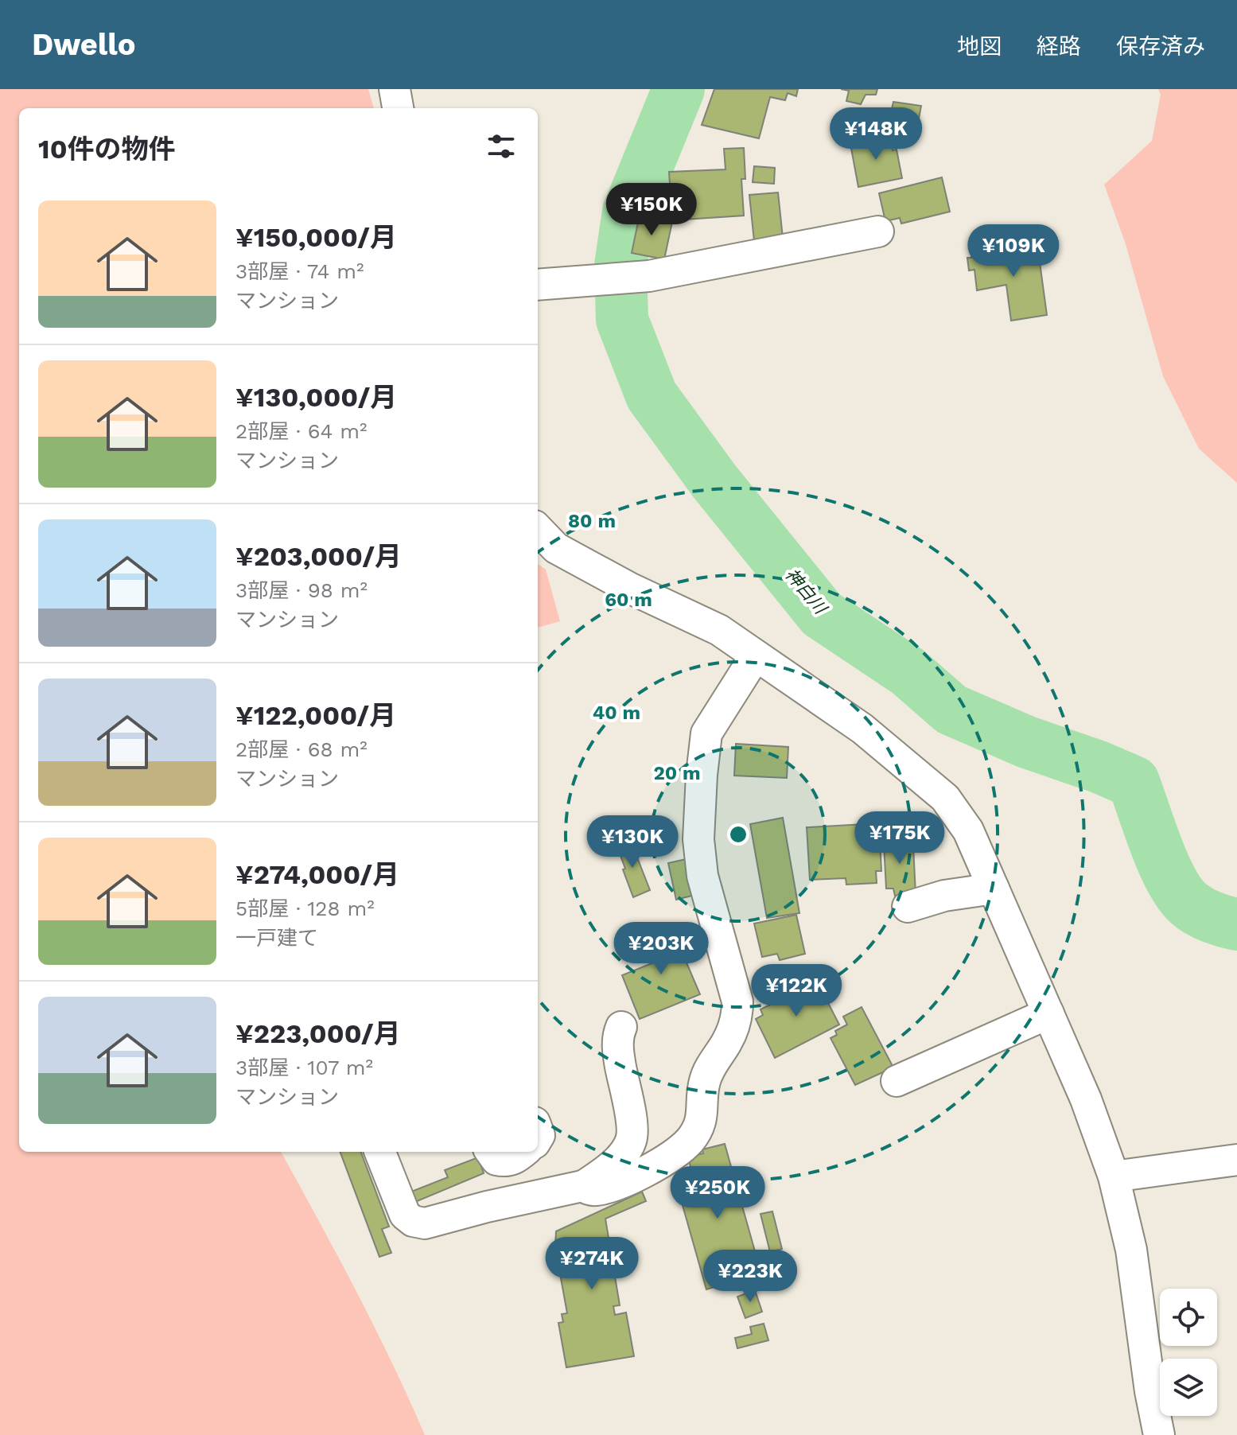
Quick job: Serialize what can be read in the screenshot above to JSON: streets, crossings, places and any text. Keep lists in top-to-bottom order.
{
  "water": ["神白川"],
  "page": {
    "header": "Dwello",
    "nav": ["地図", "経路", "保存済み"],
    "price": [
      "¥148K",
      "¥150K",
      "¥109K",
      "¥175K",
      "¥130K",
      "¥203K",
      "¥122K",
      "¥250K",
      "¥274K",
      "¥223K"
    ],
    "heading": "10件の物件",
    "list": [
      {
        "name": "¥150,000/月",
        "note": "3部屋 · 74 m² · マンション"
      },
      {
        "name": "¥130,000/月",
        "note": "2部屋 · 64 m² · マンション"
      },
      {
        "name": "¥203,000/月",
        "note": "3部屋 · 98 m² · マンション"
      },
      {
        "name": "¥122,000/月",
        "note": "2部屋 · 68 m² · マンション"
      },
      {
        "name": "¥274,000/月",
        "note": "5部屋 · 128 m² · 一戸建て"
      },
      {
        "name": "¥223,000/月",
        "note": "3部屋 · 107 m² · マンション"
      }
    ]
  },
  "rings": [
    "80 m",
    "60 m",
    "40 m",
    "20 m"
  ]
}
